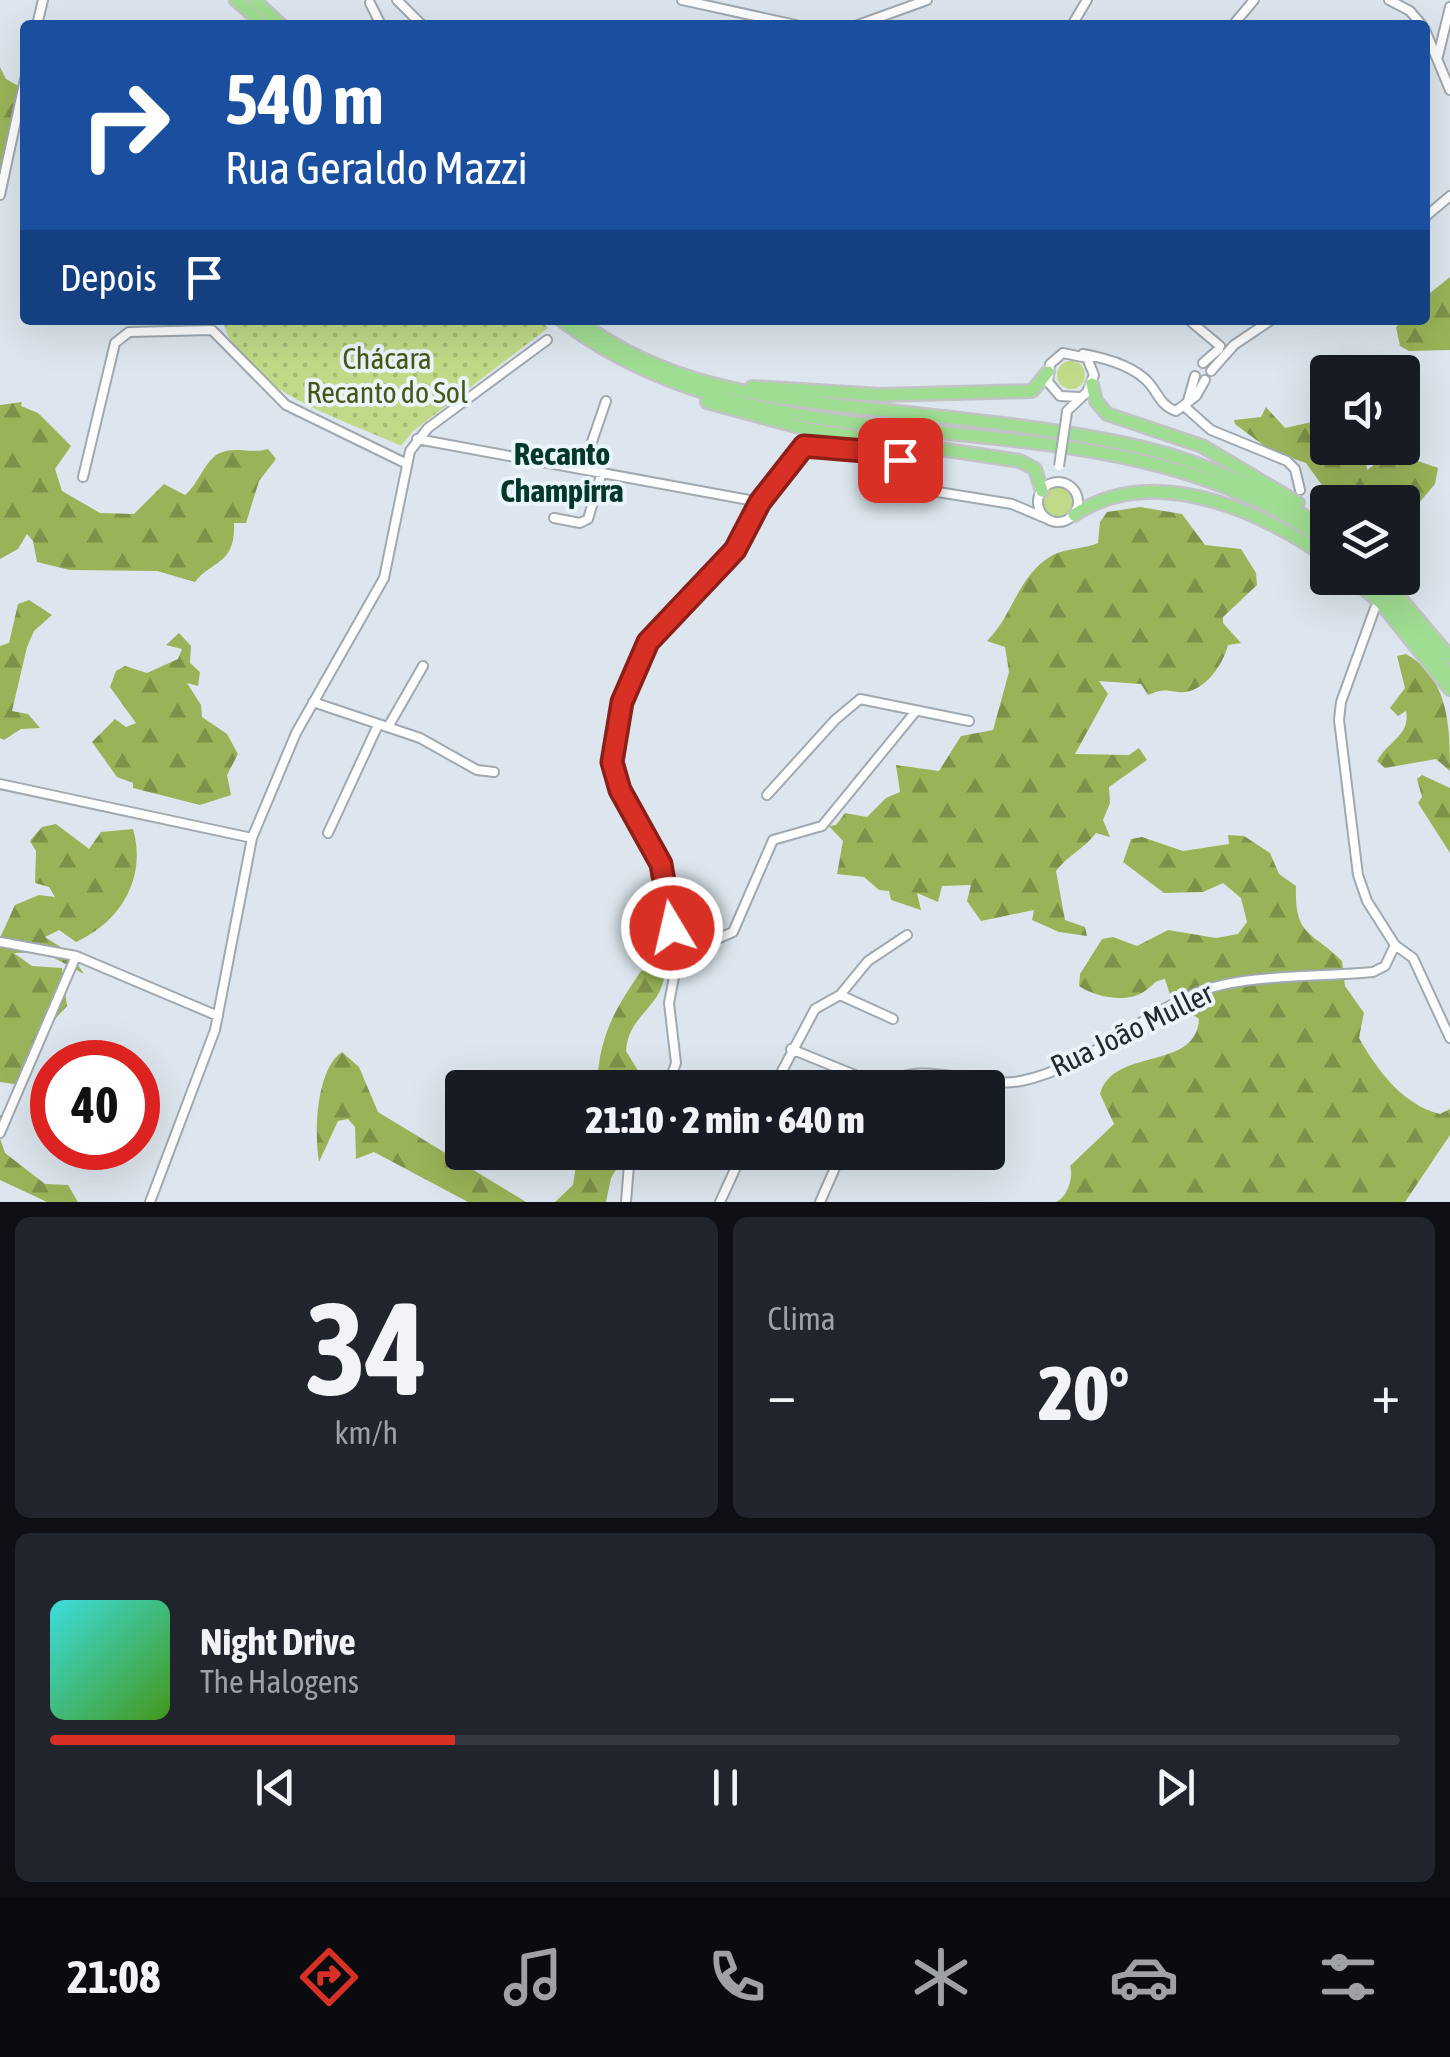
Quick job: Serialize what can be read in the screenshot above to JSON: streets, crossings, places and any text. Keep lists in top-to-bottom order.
{
  "streets": {
    "street": ["Rua João Muller"]
  },
  "districts": ["Recanto Champirra"],
  "parks": ["Chácara Recanto do Sol"],
  "page": {
    "turn": ["540 m", "Rua Geraldo Mazzi"],
    "then": "Depois",
    "limit": "40",
    "trip": "21:10 · 2 min · 640 m",
    "tile": [
      ["34", "km/h"],
      "Clima"
    ],
    "heat": ["−", "20°", "+"],
    "song": ["Night Drive", "The Halogens"],
    "tabs": "21:08"
  }
}
